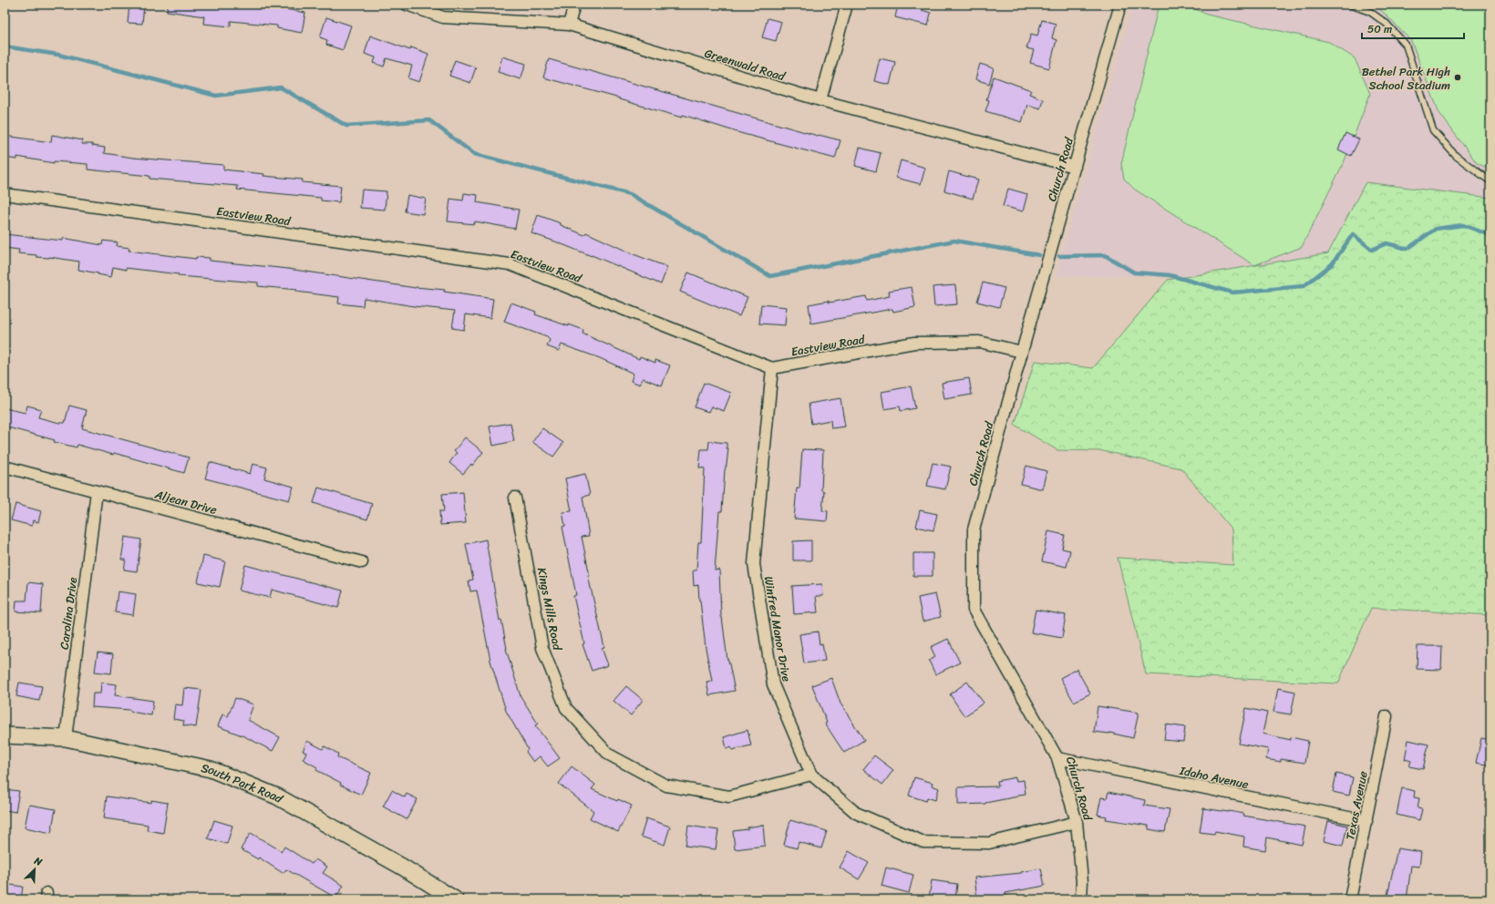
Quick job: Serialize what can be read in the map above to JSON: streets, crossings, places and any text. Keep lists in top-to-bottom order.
{
  "streets": {
    "main road": ["South Park Road"],
    "street": [
      "Greenwald Road",
      "Church Road",
      "Eastview Road",
      "Aljean Drive",
      "Kings Mills Road",
      "Carolina Drive",
      "Winfred Manor Drive",
      "Idaho Avenue",
      "Texas Avenue"
    ]
  },
  "crossings": [
    ["Greenwald Road", "Church Road"],
    ["Church Road", "Eastview Road"],
    ["Church Road", "Winfred Manor Drive"],
    ["Church Road", "Idaho Avenue"],
    ["Eastview Road", "Winfred Manor Drive"],
    ["Aljean Drive", "Carolina Drive"],
    ["Kings Mills Road", "Winfred Manor Drive"],
    ["Carolina Drive", "South Park Road"],
    ["Idaho Avenue", "Texas Avenue"]
  ],
  "places": ["Bethel Park High School Stadium"],
  "scale_bar": "50 m",
  "north": "top right"
}
